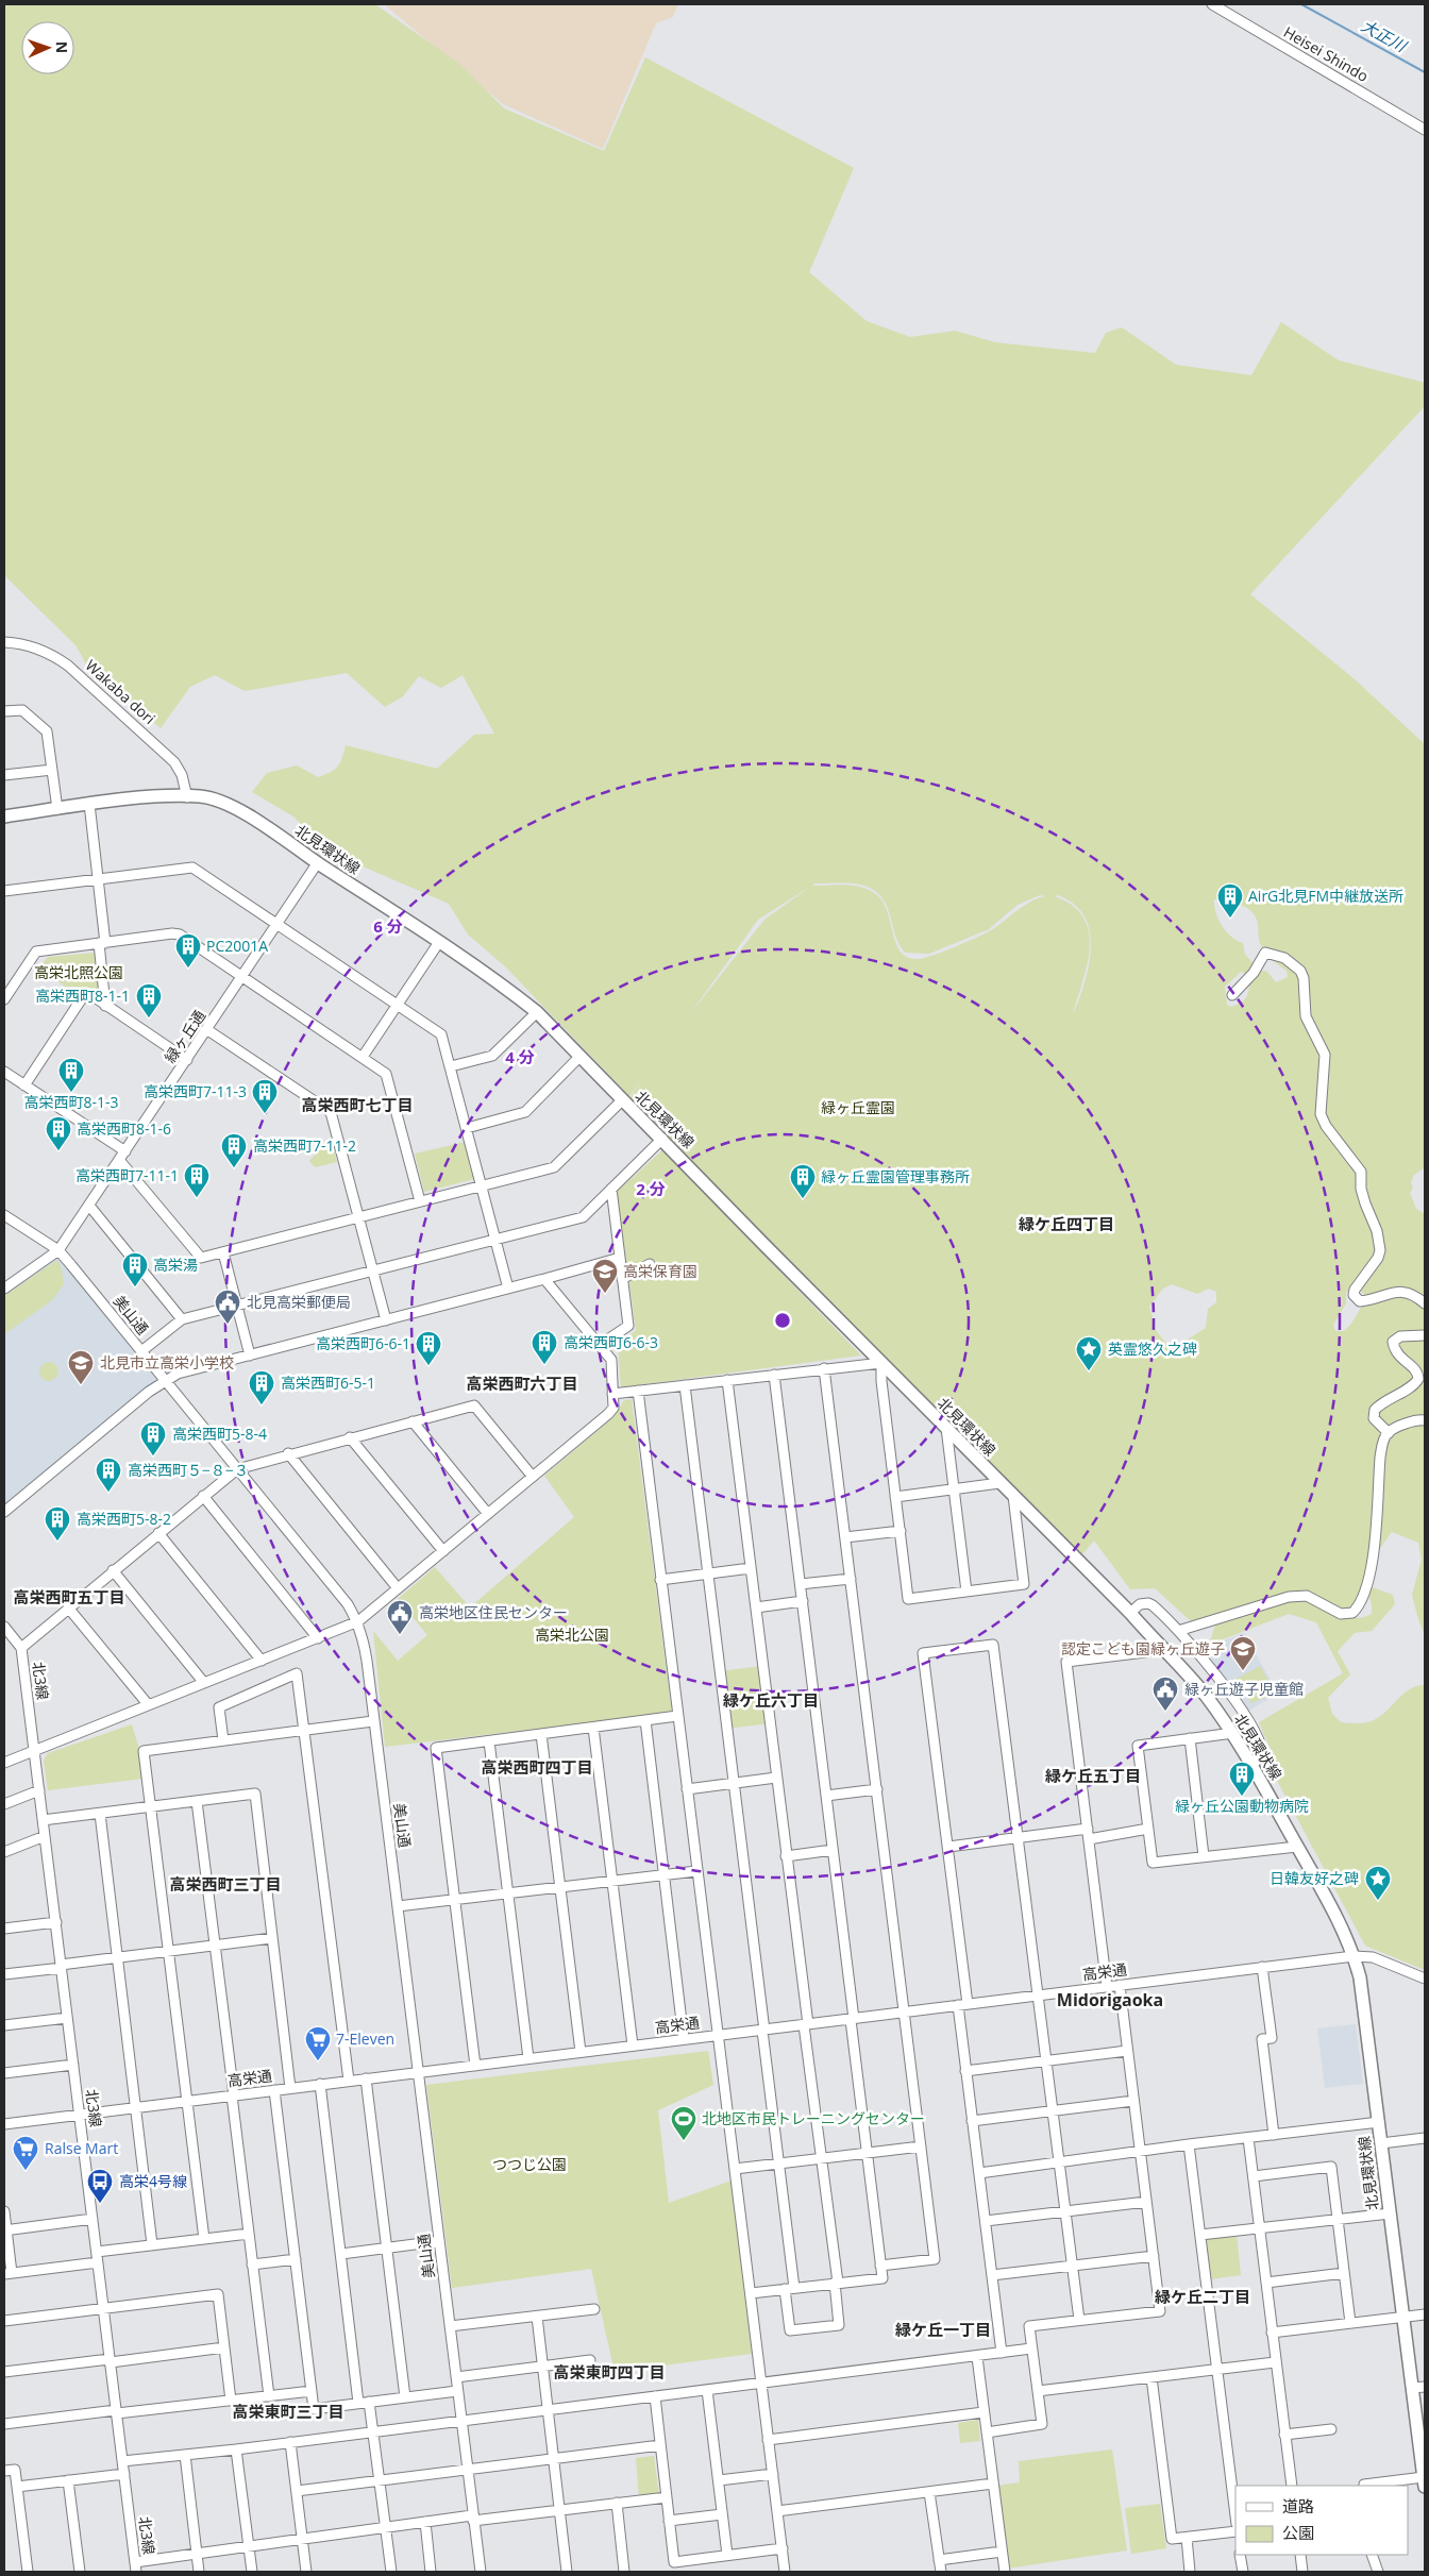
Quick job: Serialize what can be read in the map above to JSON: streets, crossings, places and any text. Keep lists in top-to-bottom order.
{
  "streets": {
    "main road": ["北見環状線"],
    "street": [
      "Heisei Shindo",
      "Wakaba dori",
      "緑ヶ丘通",
      "美山通",
      "北3線",
      "高栄通"
    ]
  },
  "crossings": [
    ["Wakaba dori", "北見環状線"],
    ["北見環状線", "緑ヶ丘通"],
    ["北見環状線", "高栄通"],
    ["緑ヶ丘通", "美山通"],
    ["美山通", "高栄通"],
    ["北3線", "高栄通"]
  ],
  "districts": [
    "高栄西町七丁目",
    "緑ケ丘四丁目",
    "高栄西町六丁目",
    "高栄西町五丁目",
    "緑ケ丘六丁目",
    "高栄西町四丁目",
    "緑ケ丘五丁目",
    "高栄西町三丁目",
    "Midorigaoka",
    "緑ケ丘二丁目",
    "緑ケ丘一丁目",
    "高栄東町四丁目",
    "高栄東町三丁目"
  ],
  "water": ["大正川"],
  "parks": [
    "高栄北照公園",
    "緑ヶ丘霊園",
    "高栄北公園",
    "つつじ公園"
  ],
  "places": {
    "building": [
      "AirG北見FM中継放送所",
      "PC2001A",
      "高栄西町8-1-1",
      "高栄西町8-1-3",
      "高栄西町7-11-3",
      "高栄西町8-1-6",
      "高栄西町7-11-2",
      "高栄西町7-11-1",
      "緑ヶ丘霊園管理事務所",
      "高栄湯",
      "高栄西町6-6-3",
      "高栄西町6-6-1",
      "高栄西町6-5-1",
      "高栄西町5-8-4",
      "高栄西町５−８−３",
      "高栄西町5-8-2",
      "緑ヶ丘公園動物病院"
    ],
    "school or university": ["高栄保育園", "北見市立高栄小学校", "認定こども園緑ヶ丘遊子"],
    "public building": ["北見高栄郵便局", "高栄地区住民センター", "緑ヶ丘遊子児童館"],
    "place": ["英霊悠久之碑", "日韓友好之碑"],
    "supermarket": ["7-Eleven", "Ralse Mart"],
    "sports": ["北地区市民トレーニングセンター"],
    "bus stop": ["高栄4号線"]
  },
  "legend": ["道路", "公園"],
  "north": "right",
  "rings": ["6 分", "4 分", "2 分"]
}
